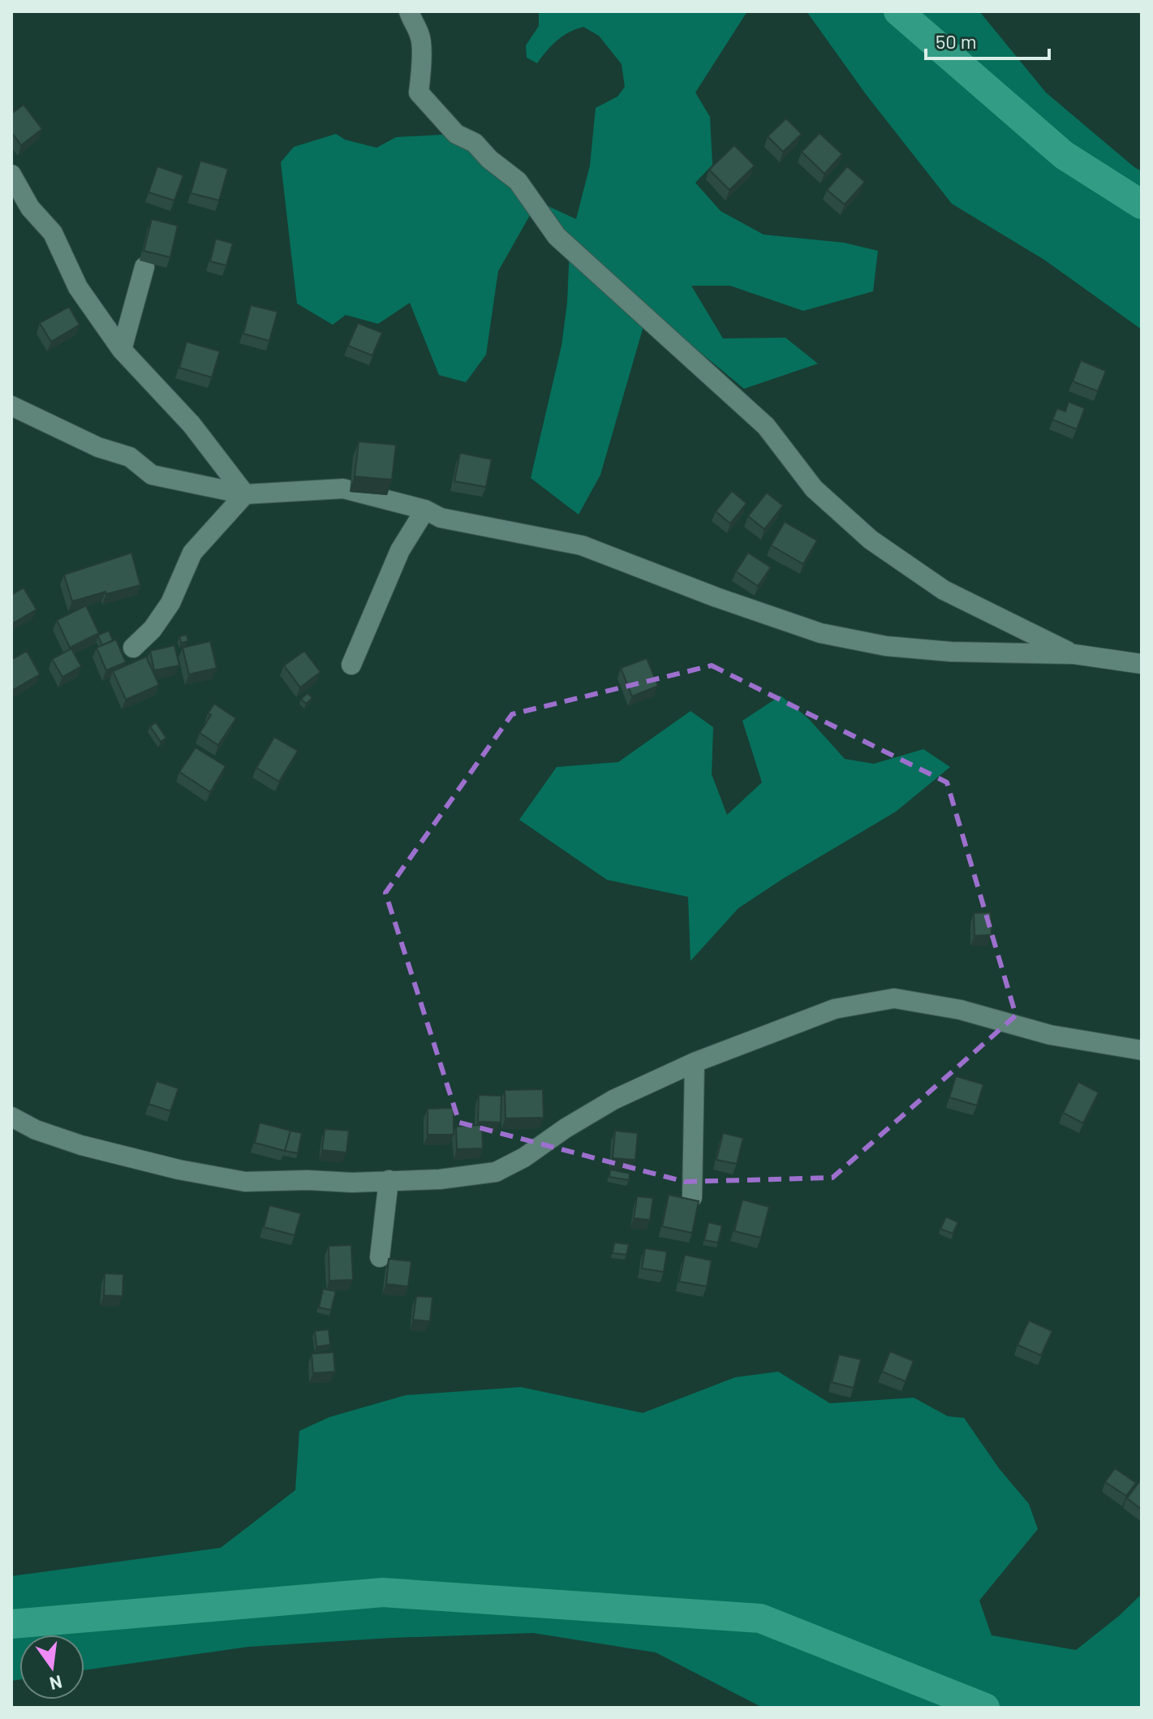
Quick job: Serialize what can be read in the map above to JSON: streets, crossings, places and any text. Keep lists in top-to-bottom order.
{
  "scale_bar": "50 m",
  "north": "bottom"
}
